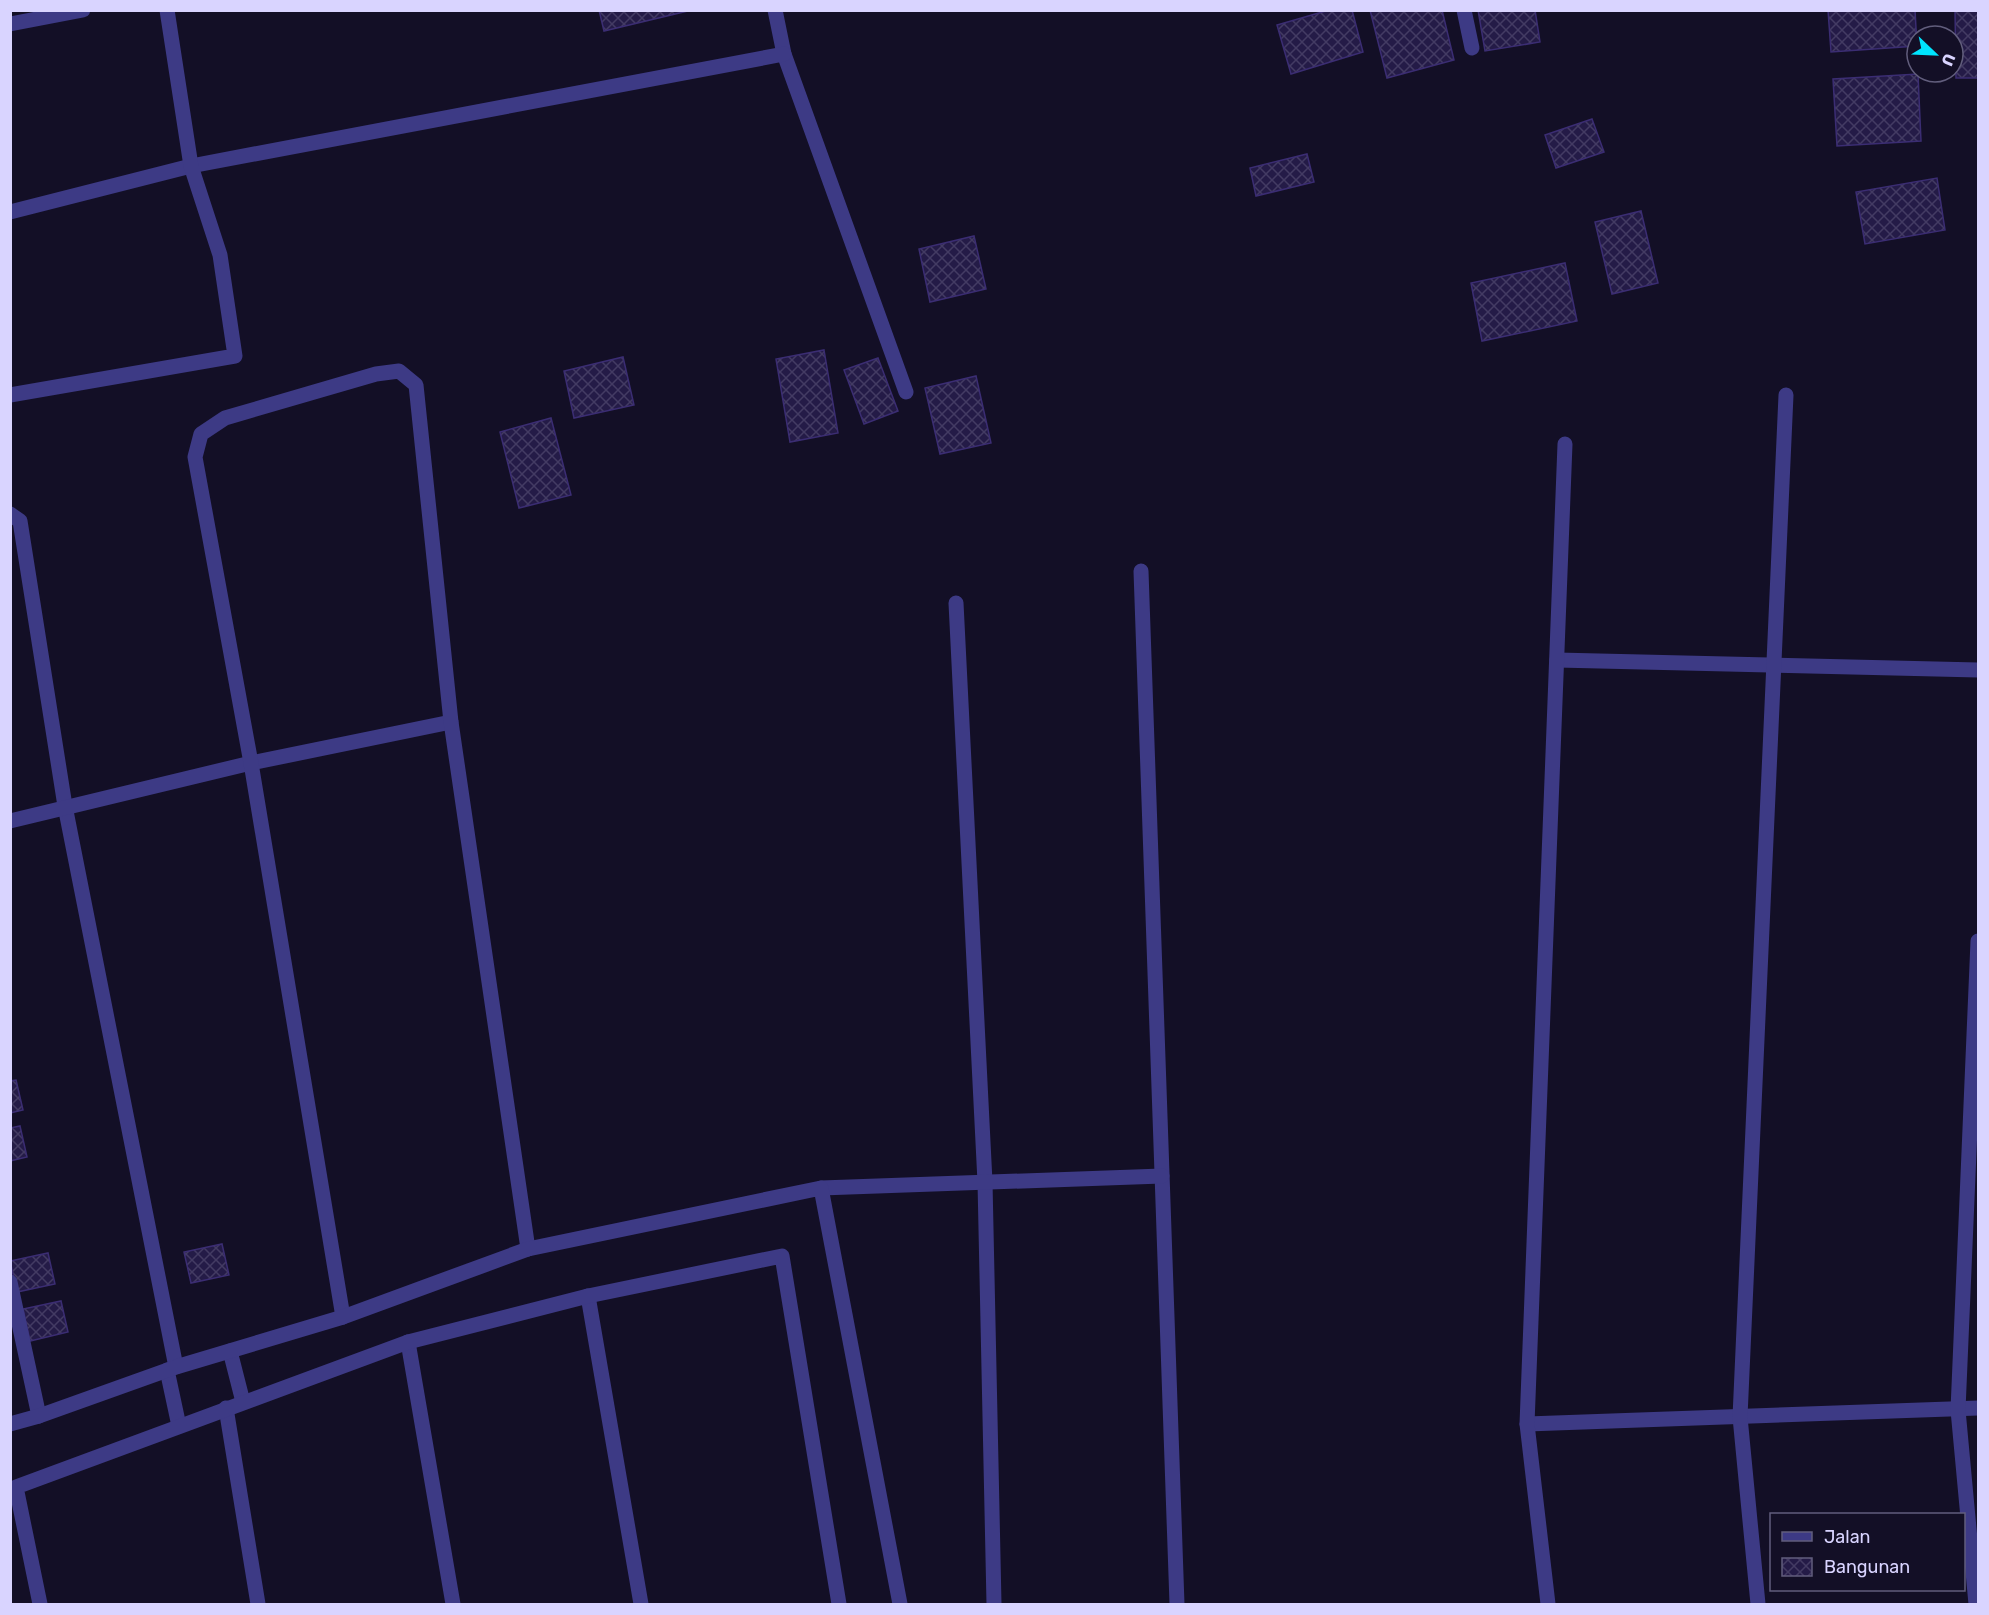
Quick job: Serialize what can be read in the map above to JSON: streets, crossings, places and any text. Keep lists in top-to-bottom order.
{
  "legend": ["Jalan", "Bangunan"],
  "north": "bottom right"
}
